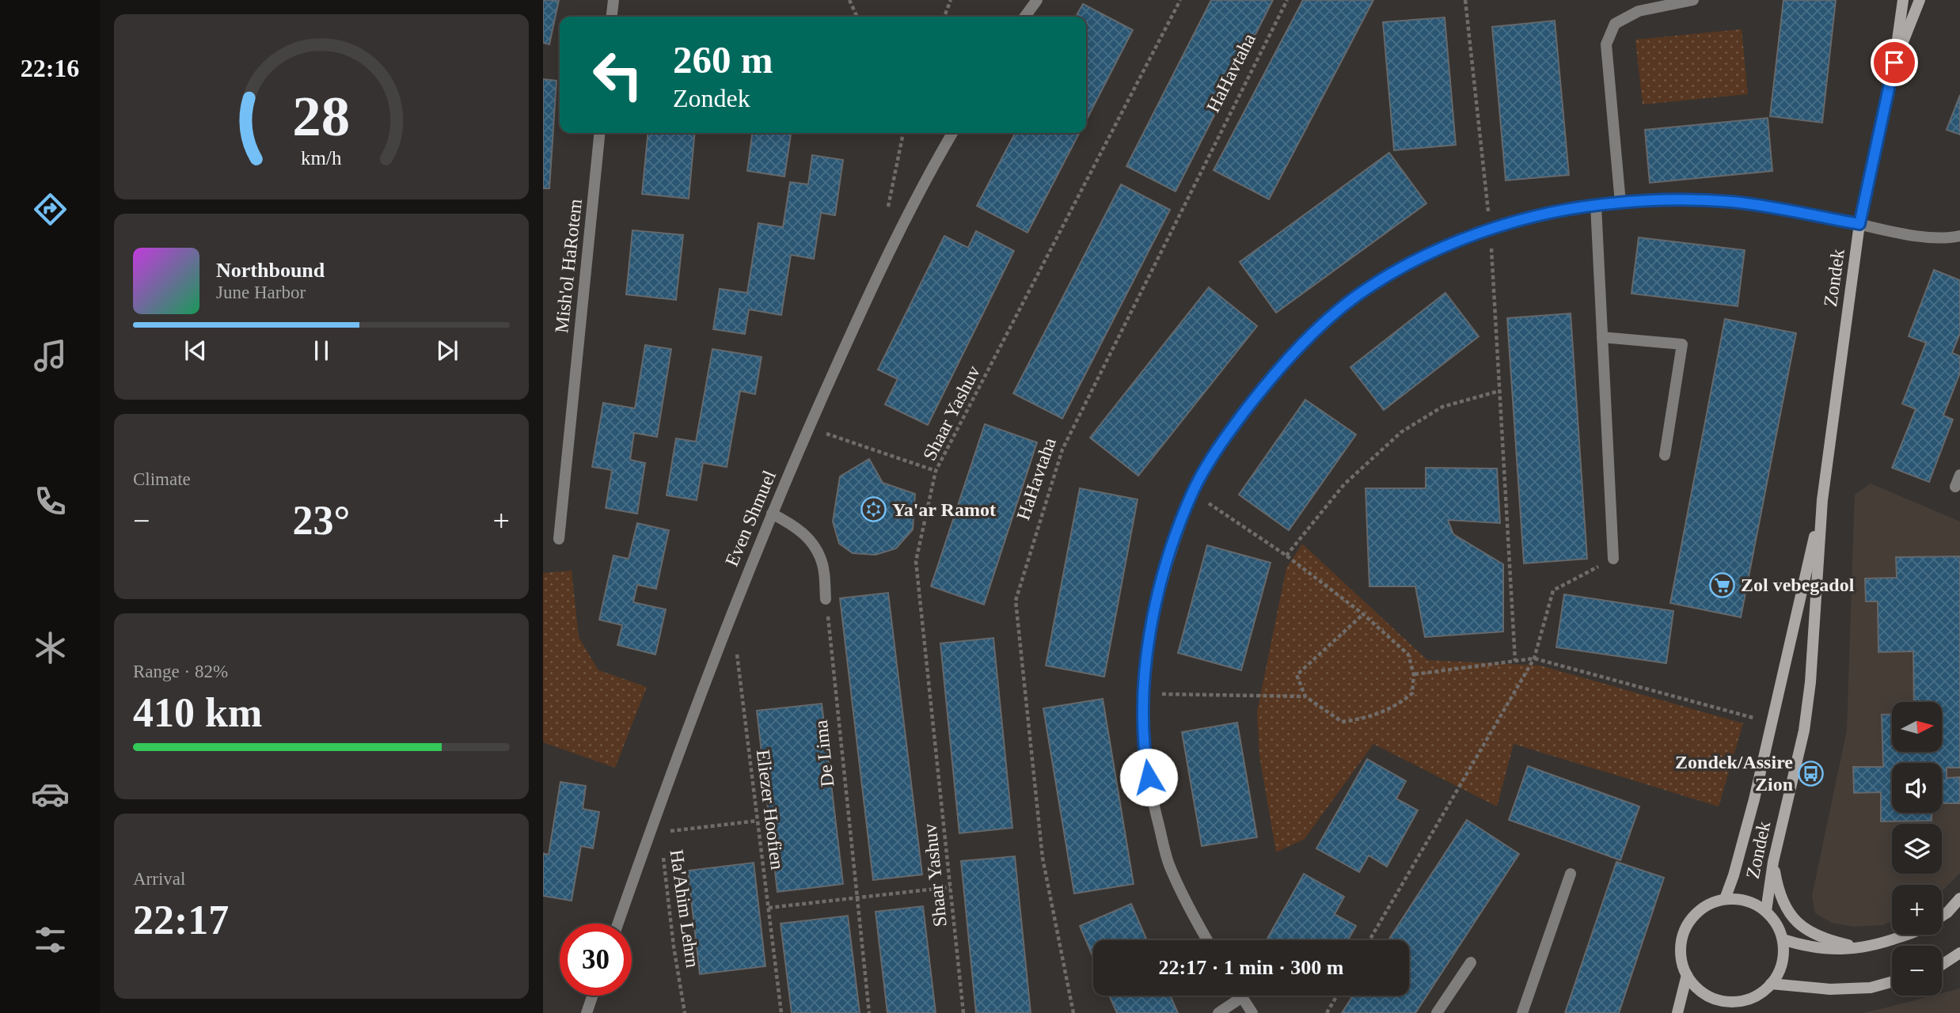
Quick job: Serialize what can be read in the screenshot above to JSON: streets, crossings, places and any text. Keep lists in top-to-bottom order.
{
  "streets": {
    "street": ["Mish'ol HaRotem", "Zondek", "Even Shmuel"],
    "path": [
      "HaHavtaha",
      "Shaar Yashuv",
      "De Lima",
      "Eliezer Hoofien",
      "Ha'Ahim Lehrn"
    ]
  },
  "crossings": [
    ["Even Shmuel", "Ha'Ahim Lehrn"],
    ["Eliezer Hoofien", "Ha'Ahim Lehrn"]
  ],
  "places": {
    "synagogue": ["Ya'ar Ramot"],
    "supermarket": ["Zol vebegadol"],
    "bus stop": ["Zondek/Assire Zion"]
  },
  "north": "right",
  "page": {
    "tabs": "22:16",
    "turn": ["260 m", "Zondek"],
    "song": ["Northbound", "June Harbor"],
    "tile": [
      "Climate",
      ["Range · 82%", "410 km"],
      ["Arrival", "22:17"]
    ],
    "heat": ["−", "23°", "+"],
    "map_buttons": ["+", "−"],
    "limit": "30",
    "trip": "22:17 · 1 min · 300 m",
    "gauge": ["28", "km/h"]
  }
}
